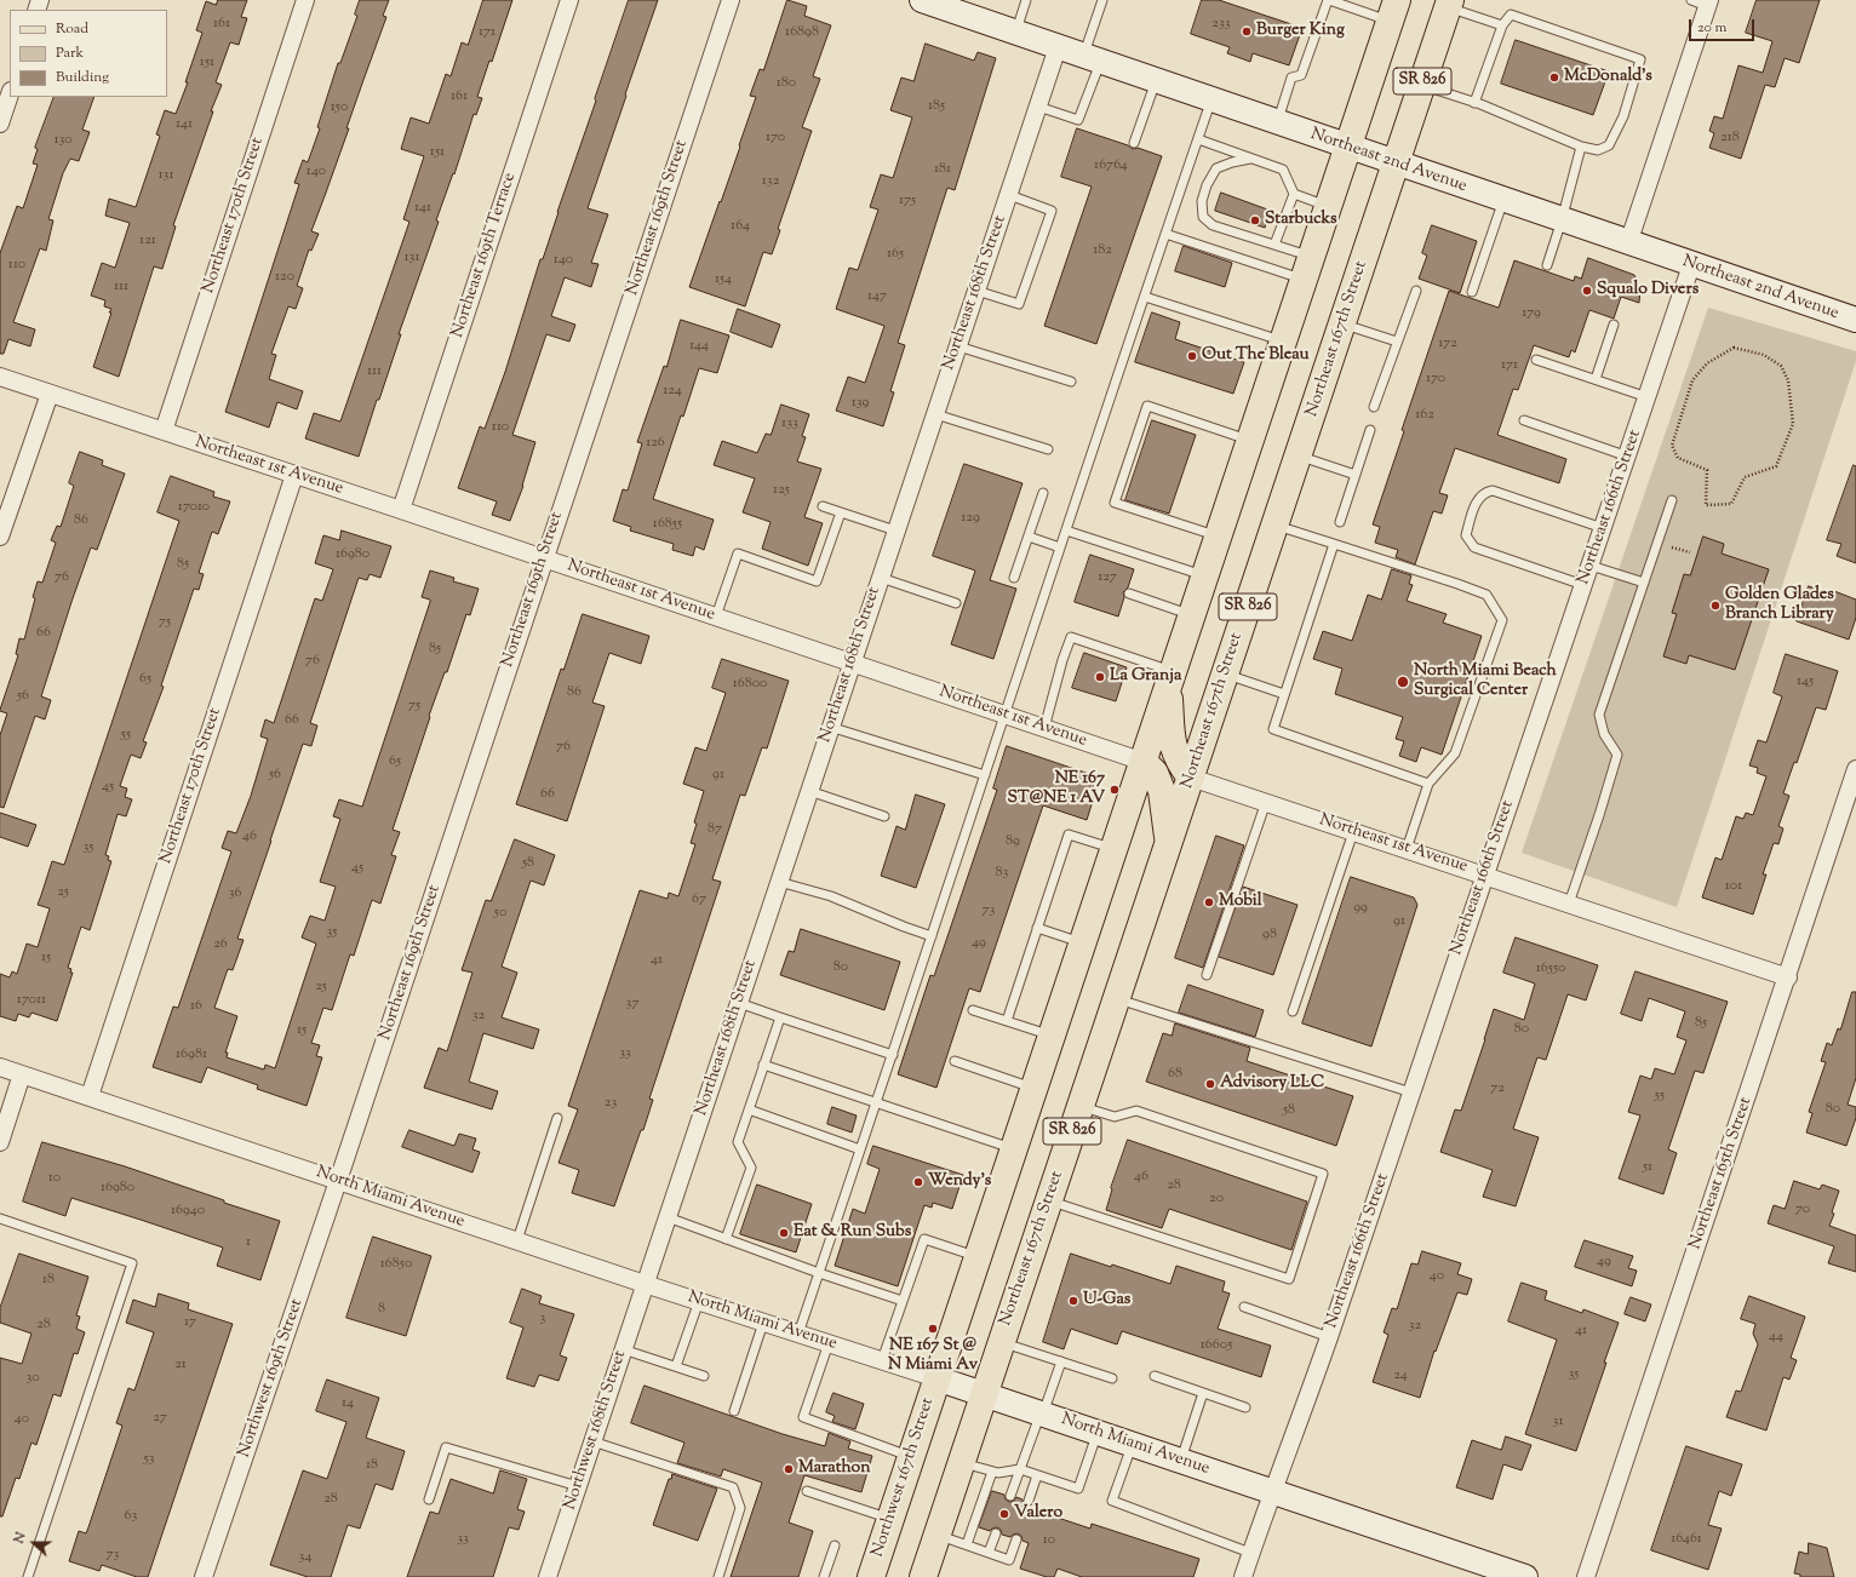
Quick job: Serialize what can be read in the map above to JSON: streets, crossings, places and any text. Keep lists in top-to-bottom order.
{
  "streets": {
    "main road": ["SR 826", "Northeast 167th Street", "Northwest 167th Street"],
    "street": [
      "Northeast 2nd Avenue",
      "Northeast 170th Street",
      "Northeast 169th Street",
      "Northeast 169th Terrace",
      "Northeast 168th Street",
      "Northeast 1st Avenue",
      "Northeast 166th Street",
      "Northeast 165th Street",
      "North Miami Avenue",
      "Northwest 169th Street",
      "Northwest 168th Street"
    ]
  },
  "crossings": [
    ["SR 826", "Northeast 2nd Avenue"],
    ["SR 826", "Northeast 167th Street"],
    ["SR 826", "Northeast 1st Avenue"],
    ["SR 826", "North Miami Avenue"],
    ["SR 826", "Northwest 167th Street"],
    ["Northeast 2nd Avenue", "Northeast 168th Street"],
    ["Northeast 2nd Avenue", "Northeast 167th Street"],
    ["Northeast 2nd Avenue", "Northeast 166th Street"],
    ["Northeast 170th Street", "Northeast 1st Avenue"],
    ["Northeast 170th Street", "North Miami Avenue"],
    ["Northeast 169th Street", "Northeast 1st Avenue"],
    ["Northeast 169th Street", "North Miami Avenue"],
    ["Northeast 169th Street", "Northwest 169th Street"],
    ["Northeast 169th Terrace", "Northeast 1st Avenue"],
    ["Northeast 168th Street", "Northeast 1st Avenue"],
    ["Northeast 168th Street", "North Miami Avenue"],
    ["Northeast 168th Street", "Northwest 168th Street"],
    ["Northeast 167th Street", "Northeast 1st Avenue"],
    ["Northeast 167th Street", "North Miami Avenue"],
    ["Northeast 1st Avenue", "Northeast 166th Street"],
    ["Northeast 1st Avenue", "Northeast 165th Street"],
    ["Northeast 166th Street", "North Miami Avenue"],
    ["North Miami Avenue", "Northwest 169th Street"],
    ["North Miami Avenue", "Northwest 168th Street"],
    ["North Miami Avenue", "Northwest 167th Street"]
  ],
  "places": [
    "Burger King",
    "McDonald's",
    "Starbucks",
    "Squalo Divers",
    "Out The Bleau",
    "Golden Glades Branch Library",
    "La Granja",
    "North Miami Beach Surgical Center",
    "NE 167 ST@NE 1 AV",
    "Mobil",
    "Advisory LLC",
    "Wendy's",
    "Eat & Run Subs",
    "U-Gas",
    "NE 167 St @ N Miami Av",
    "Marathon",
    "Valero"
  ],
  "house_numbers": [
    "161",
    "233",
    "171",
    "16898",
    "151",
    "180",
    "161",
    "185",
    "150",
    "141",
    "170",
    "218",
    "130",
    "151",
    "16764",
    "181",
    "140",
    "131",
    "132",
    "175",
    "141",
    "164",
    "121",
    "182",
    "165",
    "131",
    "140",
    "110",
    "120",
    "154",
    "111",
    "147",
    "179",
    "172",
    "144",
    "171",
    "111",
    "170",
    "124",
    "139",
    "162",
    "133",
    "110",
    "126",
    "125",
    "17010",
    "129",
    "86",
    "16855",
    "16980",
    "85",
    "76",
    "127",
    "75",
    "66",
    "85",
    "76",
    "65",
    "145",
    "16800",
    "86",
    "56",
    "75",
    "66",
    "55",
    "76",
    "65",
    "56",
    "91",
    "45",
    "66",
    "87",
    "46",
    "89",
    "35",
    "58",
    "45",
    "83",
    "101",
    "25",
    "36",
    "67",
    "99",
    "73",
    "50",
    "91",
    "35",
    "98",
    "49",
    "26",
    "15",
    "41",
    "80",
    "16550",
    "25",
    "17011",
    "37",
    "16",
    "32",
    "85",
    "80",
    "15",
    "33",
    "16981",
    "68",
    "72",
    "55",
    "23",
    "80",
    "58",
    "51",
    "46",
    "10",
    "28",
    "16980",
    "20",
    "70",
    "16940",
    "1",
    "49",
    "16850",
    "40",
    "18",
    "8",
    "3",
    "17",
    "28",
    "32",
    "41",
    "44",
    "16605",
    "21",
    "35",
    "24",
    "30",
    "14",
    "27",
    "40",
    "31",
    "53",
    "18",
    "28",
    "63",
    "33",
    "16461",
    "10",
    "73",
    "34"
  ],
  "legend": ["Road", "Park", "Building"],
  "scale_bar": "20 m",
  "north": "left"
}
